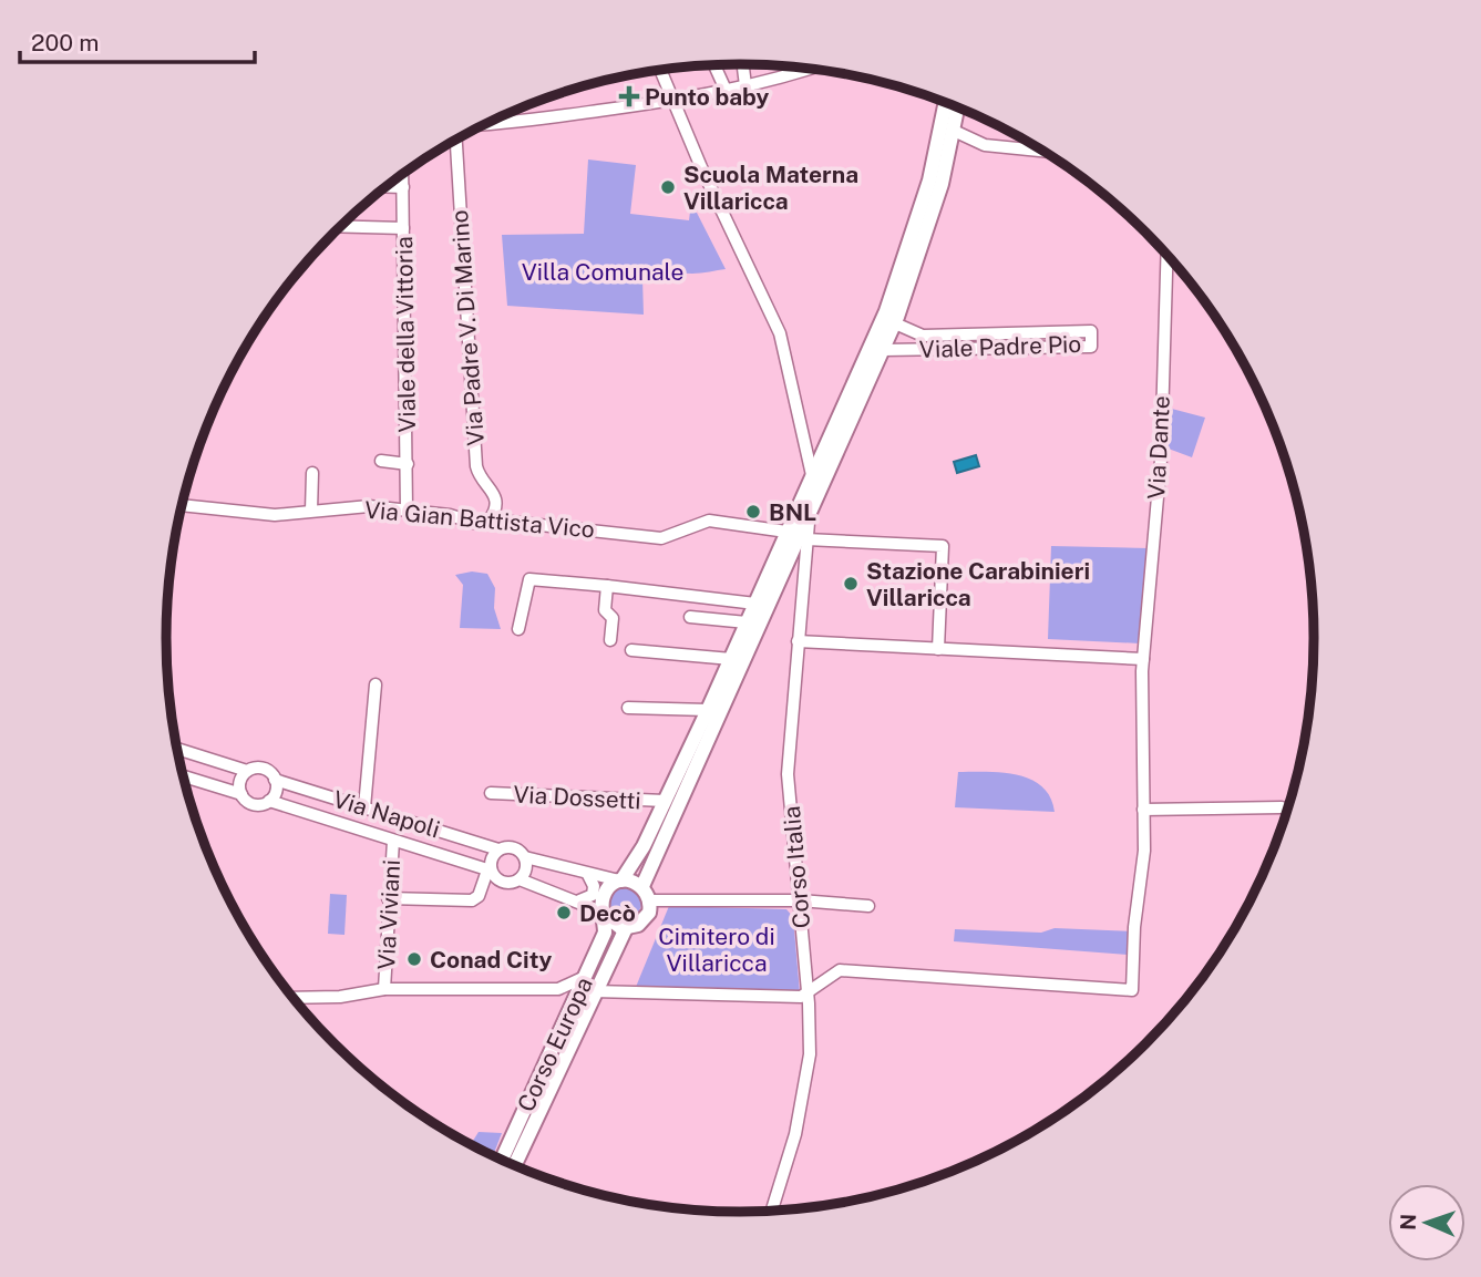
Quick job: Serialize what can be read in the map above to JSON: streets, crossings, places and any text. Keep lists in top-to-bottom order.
{
  "streets": {
    "main road": ["Corso Europa"],
    "street": [
      "Via Padre V. Di Marino",
      "Viale della Vittoria",
      "Viale Padre Pio",
      "Via Dante",
      "Via Gian Battista Vico",
      "Via Dossetti",
      "Via Napoli",
      "Corso Italia",
      "Via Viviani"
    ]
  },
  "crossings": [
    ["Via Padre V. Di Marino", "Via Gian Battista Vico"],
    ["Viale della Vittoria", "Via Gian Battista Vico"],
    ["Via Dante", "Corso Italia"],
    ["Via Napoli", "Via Viviani"]
  ],
  "parks": ["Villa Comunale", "Cimitero di Villaricca"],
  "places": {
    "health": ["Punto baby"],
    "other": [
      "Scuola Materna Villaricca",
      "BNL",
      "Stazione Carabinieri Villaricca",
      "Decò",
      "Conad City"
    ]
  },
  "scale_bar": "200 m",
  "north": "left"
}
